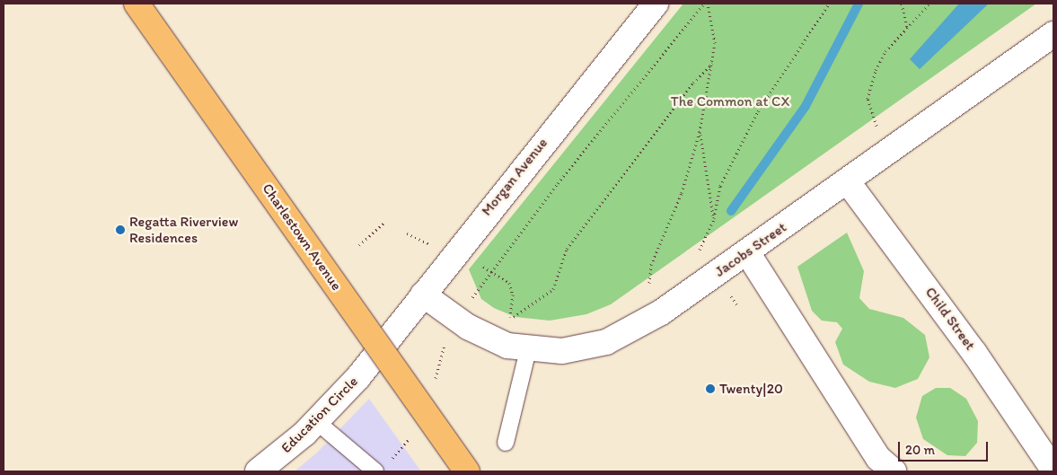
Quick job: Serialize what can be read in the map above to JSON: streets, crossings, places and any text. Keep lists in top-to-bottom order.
{
  "streets": {
    "main road": ["Charlestown Avenue"],
    "street": [
      "Morgan Avenue",
      "Jacobs Street",
      "Child Street",
      "Education Circle"
    ]
  },
  "crossings": [
    ["Morgan Avenue", "Jacobs Street"],
    ["Morgan Avenue", "Education Circle"],
    ["Jacobs Street", "Child Street"]
  ],
  "parks": ["The Common at CX"],
  "places": ["Regatta Riverview Residences", "Twenty|20"],
  "scale_bar": "20 m"
}
